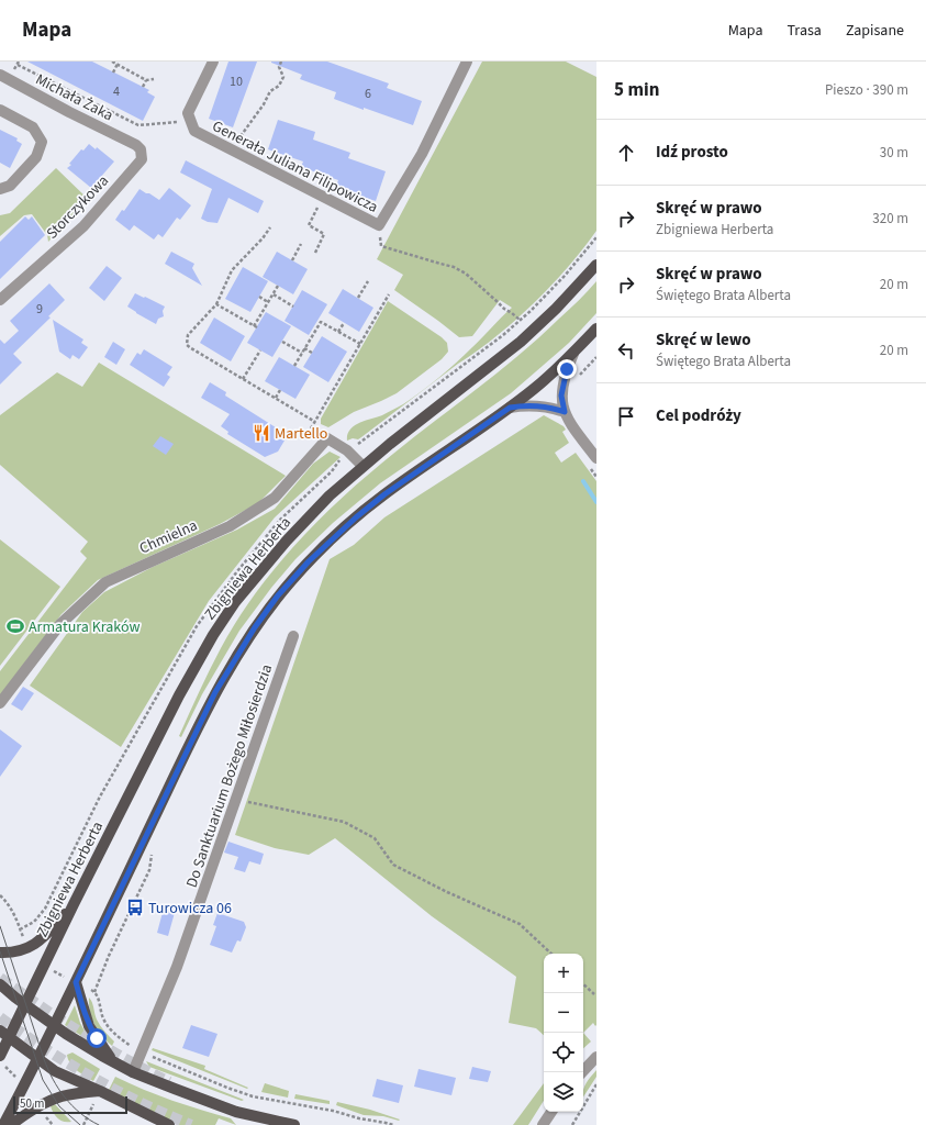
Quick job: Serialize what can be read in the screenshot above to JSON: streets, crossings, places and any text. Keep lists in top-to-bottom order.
{
  "streets": {
    "main road": ["Zbigniewa Herberta"],
    "street": [
      "Michała Żaka",
      "Generała Juliana Filipowicza",
      "Storczykowa",
      "Chmielna",
      "Do Sanktuarium Bożego Miłosierdzia"
    ]
  },
  "crossings": [
    ["Michała Żaka", "Storczykowa"],
    ["Chmielna", "Zbigniewa Herberta"]
  ],
  "places": {
    "restaurant": ["Martello"],
    "sports": ["Armatura Kraków"],
    "bus stop": ["Turowicza 06"]
  },
  "house_numbers": [
    "10",
    "4",
    "6",
    "9"
  ],
  "scale_bar": "50 m",
  "page": {
    "header": "Mapa",
    "nav": ["Mapa", "Trasa", "Zapisane"],
    "heading": ["5 min", "Pieszo · 390 m"],
    "list": [
      ["Idź prosto", "30 m"],
      ["Skręć w prawo", "Zbigniewa Herberta", "320 m"],
      ["Skręć w prawo", "Świętego Brata Alberta", "20 m"],
      ["Skręć w lewo", "Świętego Brata Alberta", "20 m"],
      "Cel podróży"
    ],
    "map_buttons": ["+", "−"],
    "scale": "50 m"
  }
}
